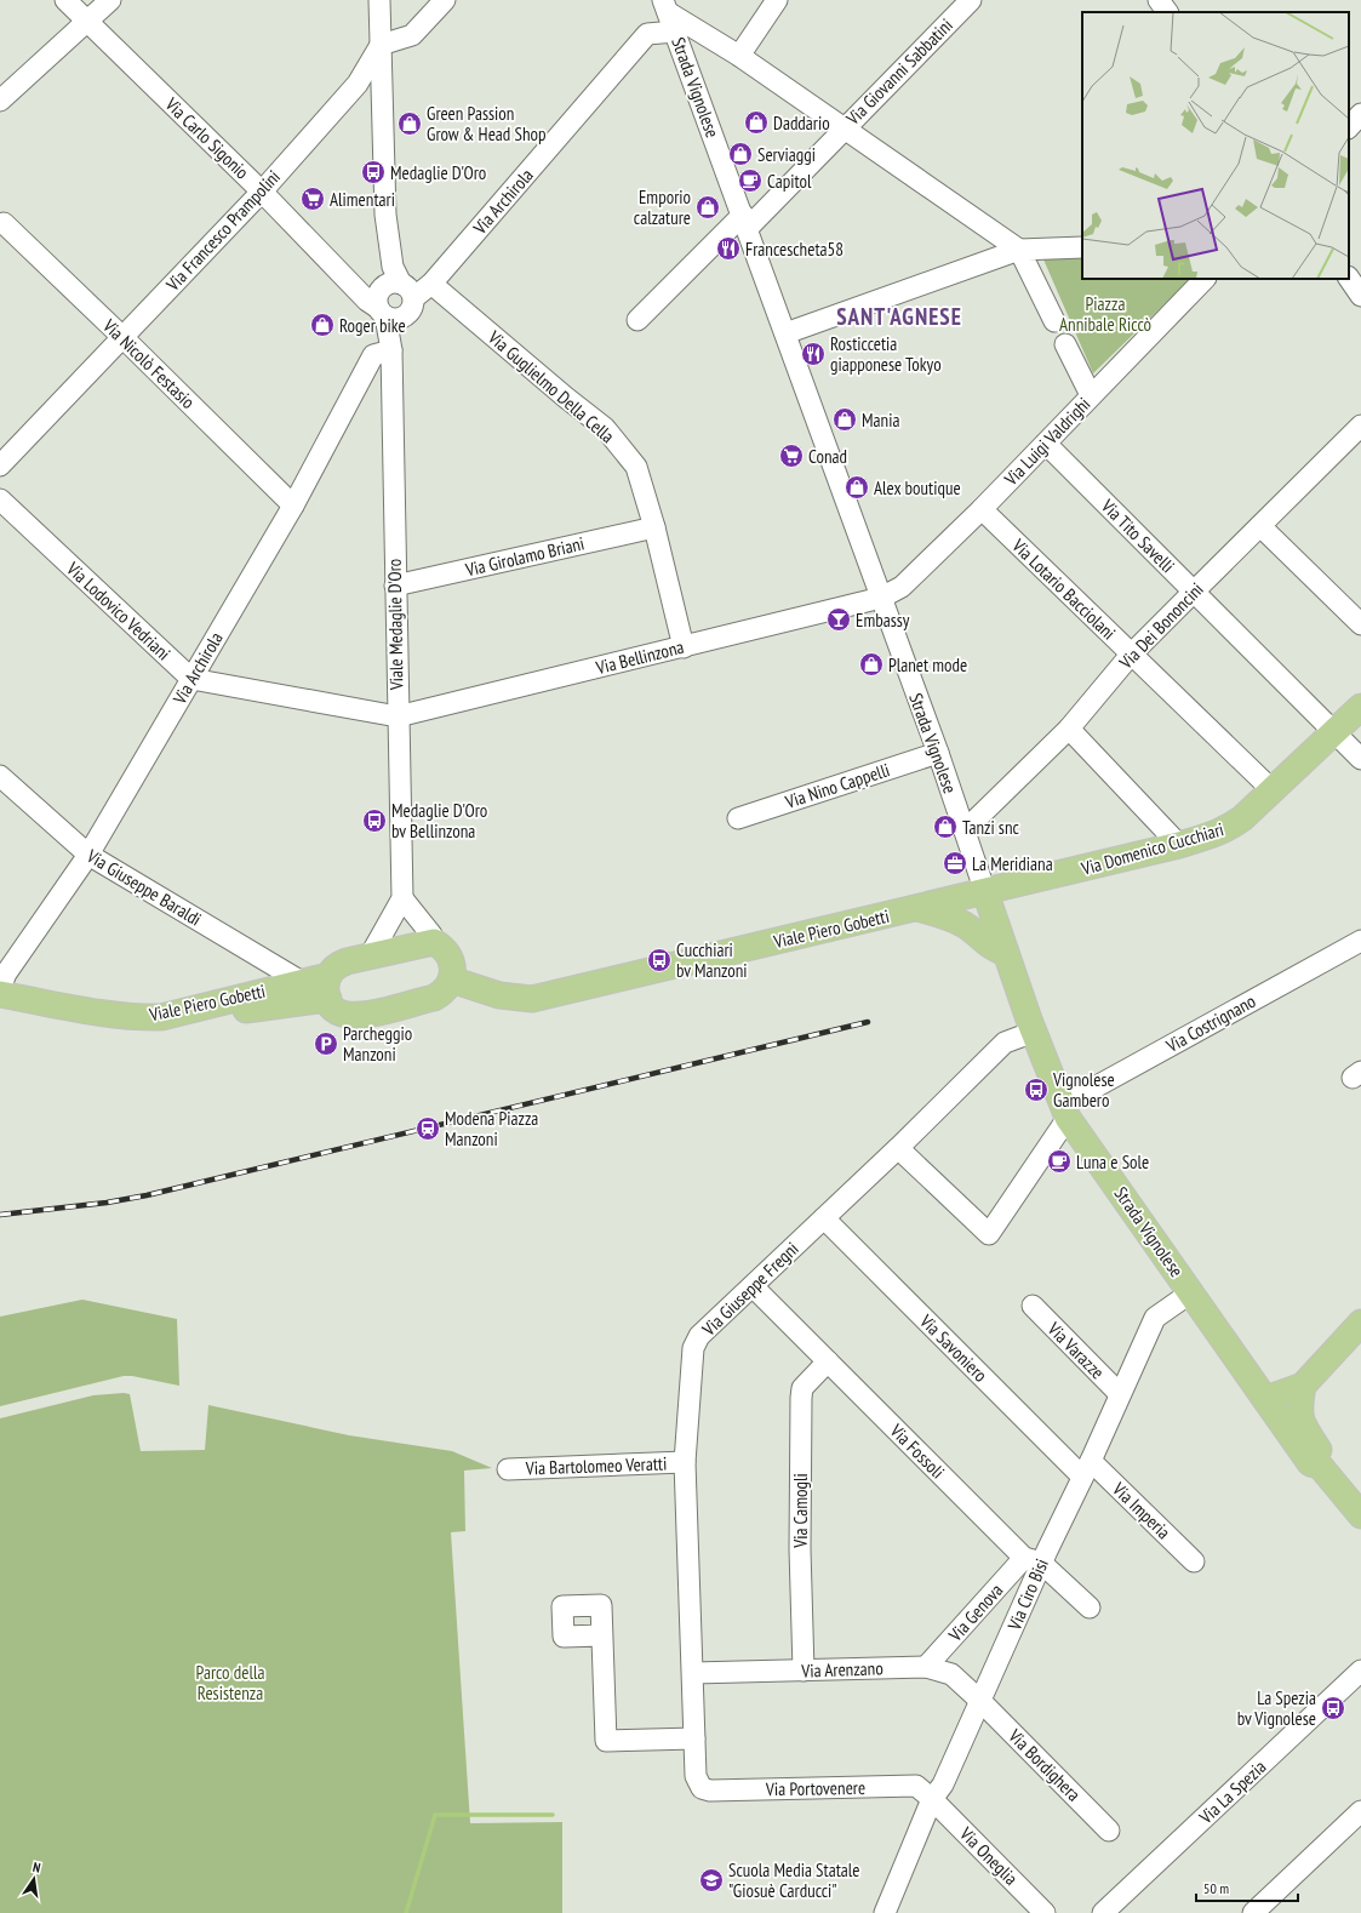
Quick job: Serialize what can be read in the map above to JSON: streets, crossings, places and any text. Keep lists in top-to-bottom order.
{
  "streets": {
    "main road": ["Strada Vignolese", "Via Domenico Cucchiari", "Viale Piero Gobetti"],
    "street": [
      "Via Giovanni Sabbatini",
      "Via Carlo Sigonio",
      "Via Archirola",
      "Via Francesco Prampolini",
      "Via Nicolò Festasio",
      "Via Guglielmo Della Cella",
      "Via Luigi Valdrighi",
      "Via Tito Savelli",
      "Via Girolamo Briani",
      "Via Lotario Bacciolani",
      "Via Lodovico Vedriani",
      "Viale Medaglie D'Oro",
      "Via Dei Bononcini",
      "Via Bellinzona",
      "Via Nino Cappelli",
      "Via Giuseppe Baraldi",
      "Via Costrignano",
      "Via Giuseppe Fregni",
      "Via Savoniero",
      "Via Varazze",
      "Via Fossoli",
      "Via Bartolomeo Veratti",
      "Via Camogli",
      "Via Imperia",
      "Via Ciro Bisi",
      "Via Genova",
      "Via Arenzano",
      "Via Bordighera",
      "Via Portovenere",
      "Via La Spezia",
      "Via Oneglia"
    ]
  },
  "crossings": [
    ["Via Giovanni Sabbatini", "Strada Vignolese"],
    ["Strada Vignolese", "Via Archirola"],
    ["Strada Vignolese", "Via Luigi Valdrighi"],
    ["Strada Vignolese", "Via Dei Bononcini"],
    ["Strada Vignolese", "Via Bellinzona"],
    ["Strada Vignolese", "Via Nino Cappelli"],
    ["Strada Vignolese", "Via Domenico Cucchiari"],
    ["Strada Vignolese", "Viale Piero Gobetti"],
    ["Strada Vignolese", "Via Costrignano"],
    ["Strada Vignolese", "Via Giuseppe Fregni"],
    ["Strada Vignolese", "Via Ciro Bisi"],
    ["Via Carlo Sigonio", "Via Archirola"],
    ["Via Carlo Sigonio", "Via Francesco Prampolini"],
    ["Via Carlo Sigonio", "Viale Medaglie D'Oro"],
    ["Via Archirola", "Via Nicolò Festasio"],
    ["Via Archirola", "Via Guglielmo Della Cella"],
    ["Via Archirola", "Via Lodovico Vedriani"],
    ["Via Archirola", "Viale Medaglie D'Oro"],
    ["Via Archirola", "Via Giuseppe Baraldi"],
    ["Via Francesco Prampolini", "Via Nicolò Festasio"],
    ["Via Francesco Prampolini", "Viale Medaglie D'Oro"],
    ["Via Guglielmo Della Cella", "Via Girolamo Briani"],
    ["Via Guglielmo Della Cella", "Via Bellinzona"],
    ["Via Luigi Valdrighi", "Via Tito Savelli"],
    ["Via Luigi Valdrighi", "Via Lotario Bacciolani"],
    ["Via Luigi Valdrighi", "Via Bellinzona"],
    ["Via Tito Savelli", "Via Dei Bononcini"],
    ["Via Tito Savelli", "Via Domenico Cucchiari"],
    ["Via Girolamo Briani", "Viale Medaglie D'Oro"],
    ["Via Lotario Bacciolani", "Via Dei Bononcini"],
    ["Via Lotario Bacciolani", "Via Domenico Cucchiari"],
    ["Viale Medaglie D'Oro", "Via Bellinzona"],
    ["Via Domenico Cucchiari", "Viale Piero Gobetti"],
    ["Via Giuseppe Baraldi", "Viale Piero Gobetti"],
    ["Via Giuseppe Fregni", "Via Savoniero"],
    ["Via Giuseppe Fregni", "Via Fossoli"],
    ["Via Giuseppe Fregni", "Via Bartolomeo Veratti"],
    ["Via Giuseppe Fregni", "Via Arenzano"],
    ["Via Giuseppe Fregni", "Via Portovenere"],
    ["Via Savoniero", "Via Imperia"],
    ["Via Savoniero", "Via Ciro Bisi"],
    ["Via Varazze", "Via Ciro Bisi"],
    ["Via Fossoli", "Via Camogli"],
    ["Via Fossoli", "Via Ciro Bisi"],
    ["Via Fossoli", "Via Genova"],
    ["Via Camogli", "Via Arenzano"],
    ["Via Imperia", "Via Ciro Bisi"],
    ["Via Ciro Bisi", "Via Genova"],
    ["Via Ciro Bisi", "Via Arenzano"],
    ["Via Ciro Bisi", "Via Bordighera"],
    ["Via Ciro Bisi", "Via Portovenere"],
    ["Via Ciro Bisi", "Via Oneglia"],
    ["Via Genova", "Via Arenzano"],
    ["Via Arenzano", "Via Bordighera"],
    ["Via Portovenere", "Via Oneglia"]
  ],
  "districts": ["SANT'AGNESE"],
  "parks": ["Piazza Annibale Riccò", "Parco della Resistenza"],
  "places": {
    "shop": [
      "Daddario",
      "Green Passion Grow & Head Shop",
      "Serviaggi",
      "Emporio calzature",
      "Roger bike",
      "Mania",
      "Alex boutique",
      "Planet mode",
      "Tanzi snc"
    ],
    "bus stop": [
      "Medaglie D'Oro",
      "Medaglie D'Oro bv Bellinzona",
      "Cucchiari bv Manzoni",
      "Vignolese Gambero",
      "La Spezia bv Vignolese"
    ],
    "cafe": ["Capitol", "Luna e Sole"],
    "supermarket": ["Alimentari", "Conad"],
    "restaurant": ["Francescheta58", "Rosticcetia giapponese Tokyo"],
    "bar": ["Embassy"],
    "office": ["La Meridiana"],
    "parking": ["Parcheggio Manzoni"],
    "station": ["Modena Piazza Manzoni"],
    "school or university": ["Scuola Media Statale \"Giosuè Carducci\""]
  },
  "scale_bar": "50 m",
  "north": "top"
}
